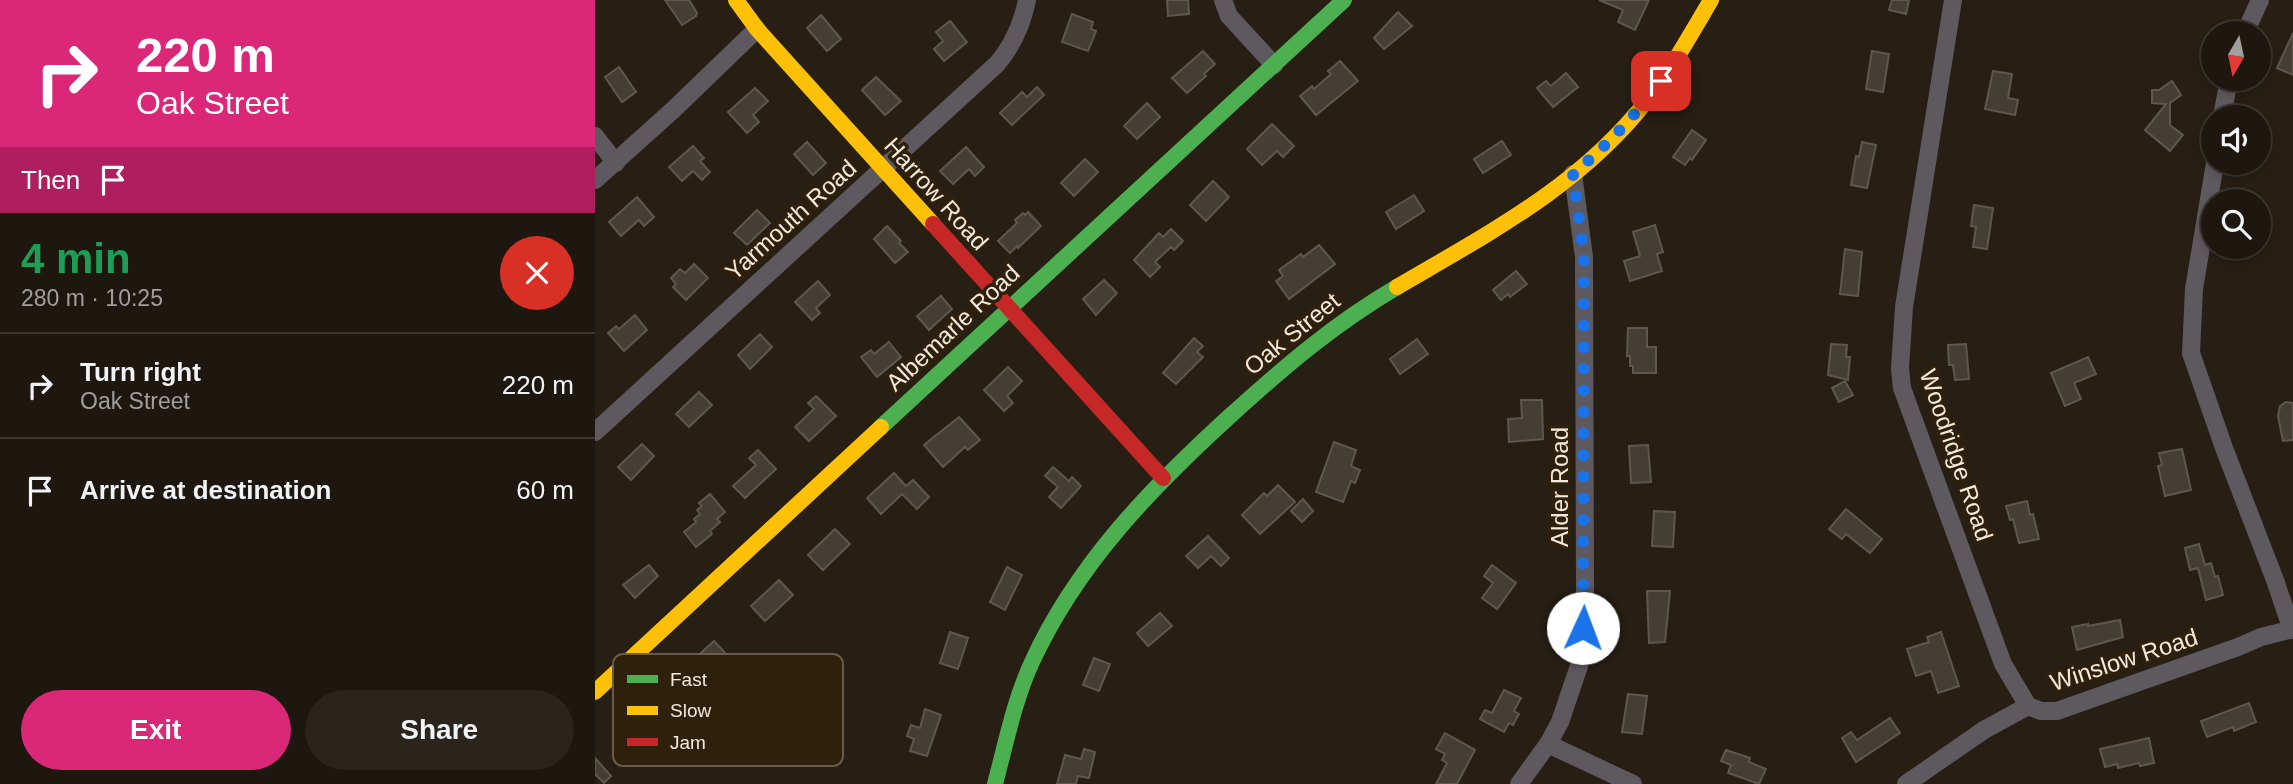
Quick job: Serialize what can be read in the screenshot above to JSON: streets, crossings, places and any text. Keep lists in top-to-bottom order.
{
  "streets": {
    "street": [
      "Harrow Road",
      "Yarmouth Road",
      "Albemarle Road",
      "Oak Street",
      "Woodridge Road",
      "Alder Road",
      "Winslow Road"
    ]
  },
  "crossings": [
    ["Harrow Road", "Yarmouth Road"],
    ["Harrow Road", "Albemarle Road"],
    ["Harrow Road", "Oak Street"],
    ["Oak Street", "Alder Road"],
    ["Woodridge Road", "Winslow Road"]
  ],
  "legend": ["Fast", "Slow", "Jam"],
  "north": "bottom",
  "page": {
    "turn": ["220 m", "Oak Street"],
    "then": "Then",
    "heading": ["4 min", "280 m · 10:25"],
    "list": [
      {
        "name": "Turn right",
        "note": "Oak Street",
        "value": "220 m"
      },
      {
        "name": "Arrive at destination",
        "value": "60 m"
      }
    ],
    "buttons": ["Exit", "Share"]
  }
}
